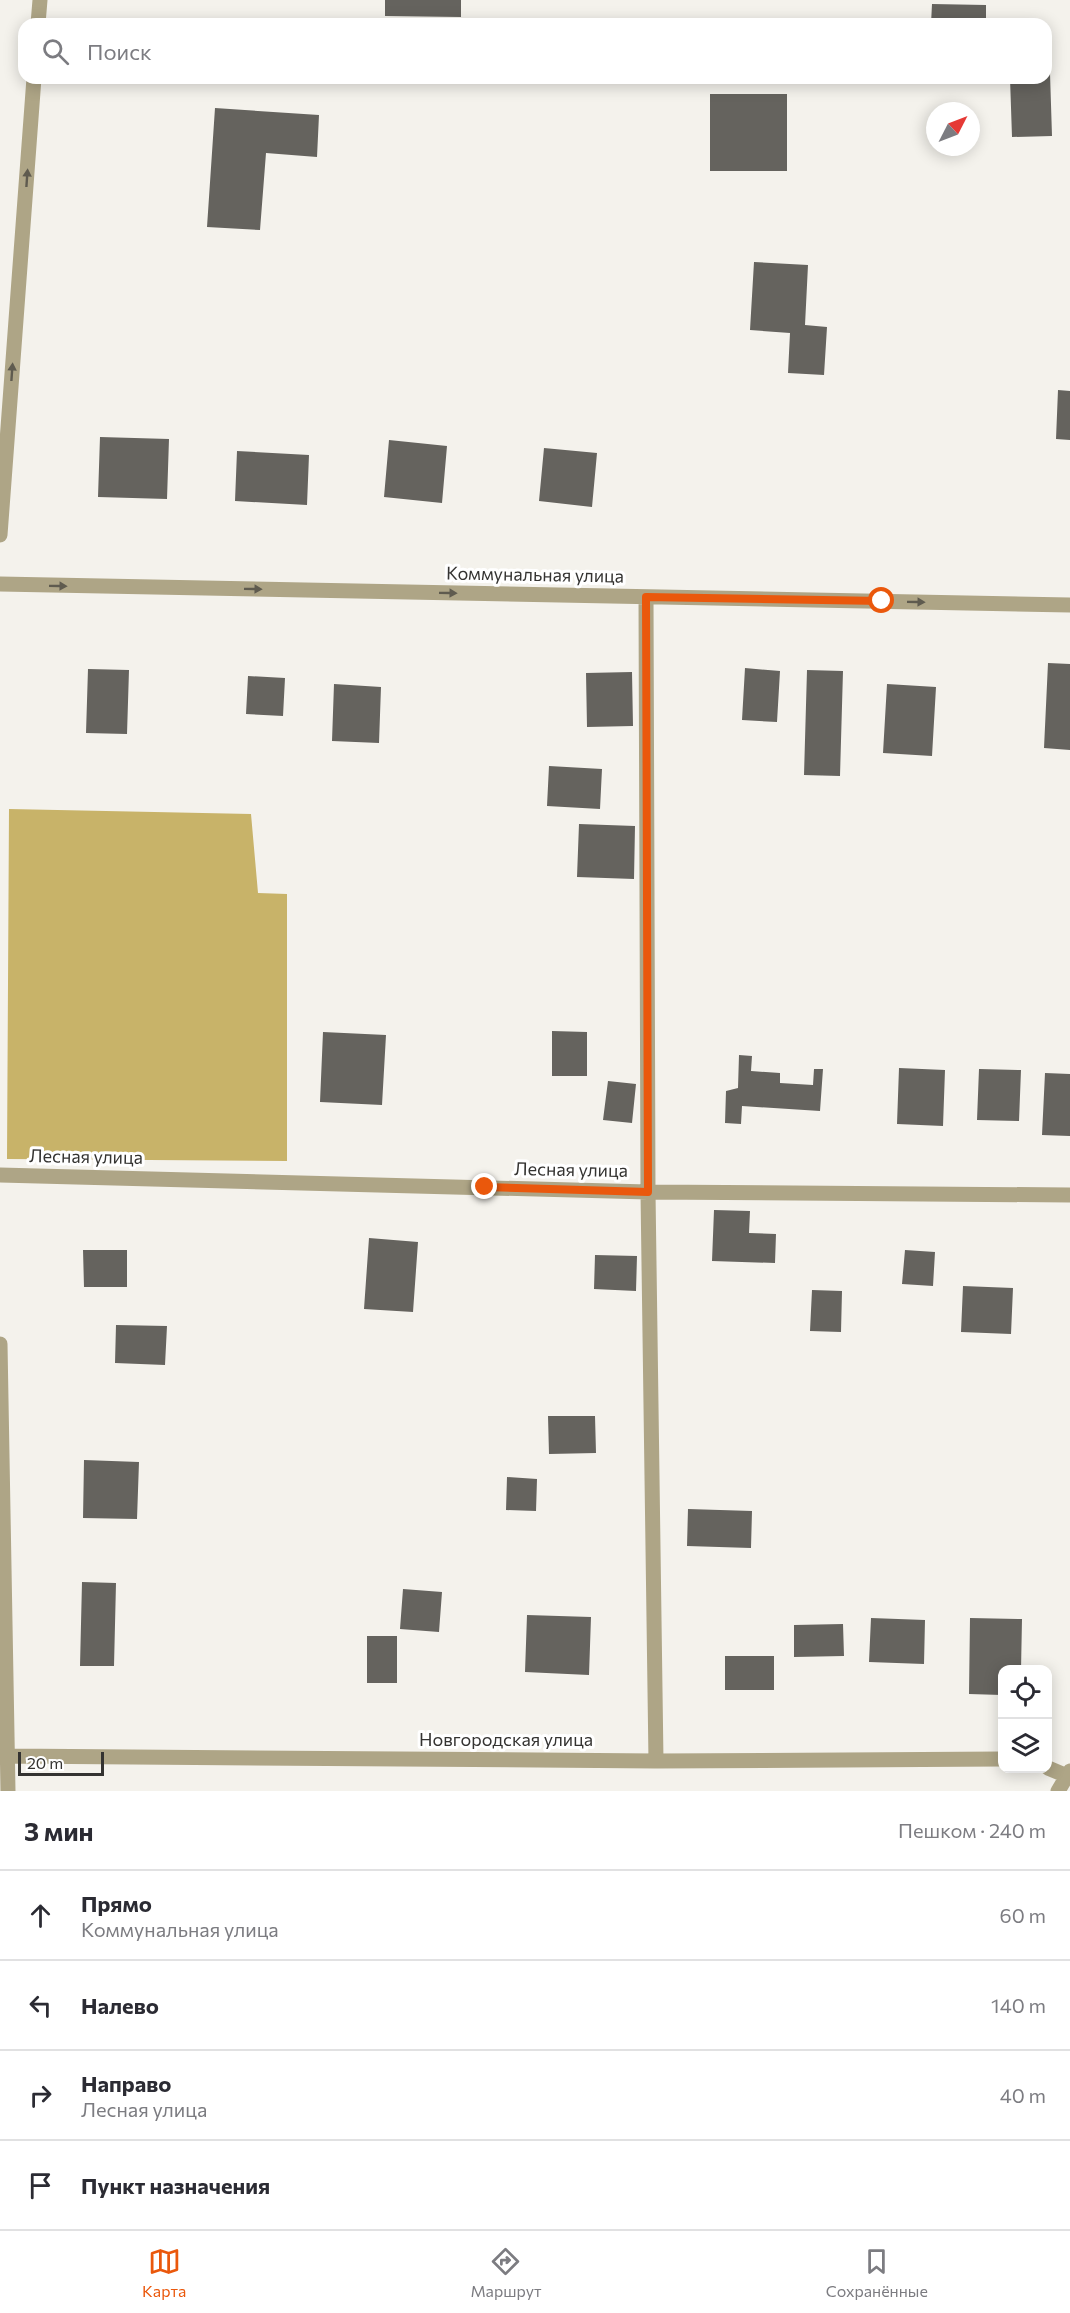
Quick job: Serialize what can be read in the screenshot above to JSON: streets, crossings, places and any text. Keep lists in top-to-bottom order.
{
  "streets": {
    "street": ["Коммунальная улица", "Лесная улица", "Новгородская улица"]
  },
  "one_way": ["Коммунальная улица"],
  "scale_bar": "20 m",
  "north": "top right",
  "page": {
    "search": "Поиск",
    "scale": "20 m",
    "heading": ["3 мин", "Пешком · 240 m"],
    "list": [
      ["Прямо", "Коммунальная улица", "60 m"],
      ["Налево", "140 m"],
      ["Направо", "Лесная улица", "40 m"],
      "Пункт назначения"
    ],
    "nav": ["Карта", "Маршрут", "Сохранённые"]
  }
}
